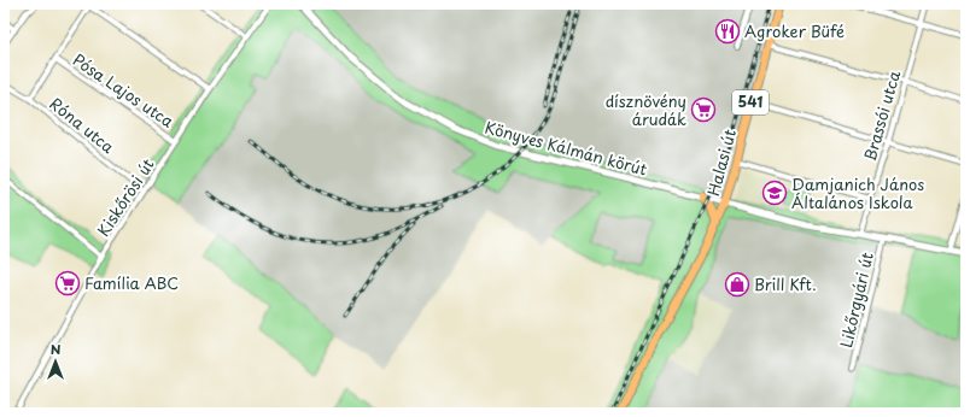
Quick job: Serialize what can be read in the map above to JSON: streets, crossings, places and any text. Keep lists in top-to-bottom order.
{
  "streets": {
    "main road": ["541", "Halasi út"],
    "street": [
      "Pósa Lajos utca",
      "Brassói utca",
      "Róna utca",
      "Könyves Kálmán körút",
      "Kiskőrösi út",
      "Likőrgyári út"
    ]
  },
  "crossings": [
    ["Pósa Lajos utca", "Kiskőrösi út"],
    ["Brassói utca", "Könyves Kálmán körút"],
    ["Róna utca", "Kiskőrösi út"],
    ["Könyves Kálmán körút", "Halasi út"],
    ["Könyves Kálmán körút", "Likőrgyári út"]
  ],
  "places": {
    "restaurant": ["Agroker Büfé"],
    "supermarket": ["dísznövény árudák", "Família ABC"],
    "school or university": ["Damjanich János Általános Iskola"],
    "shop": ["Brill Kft."]
  },
  "north": "top"
}
